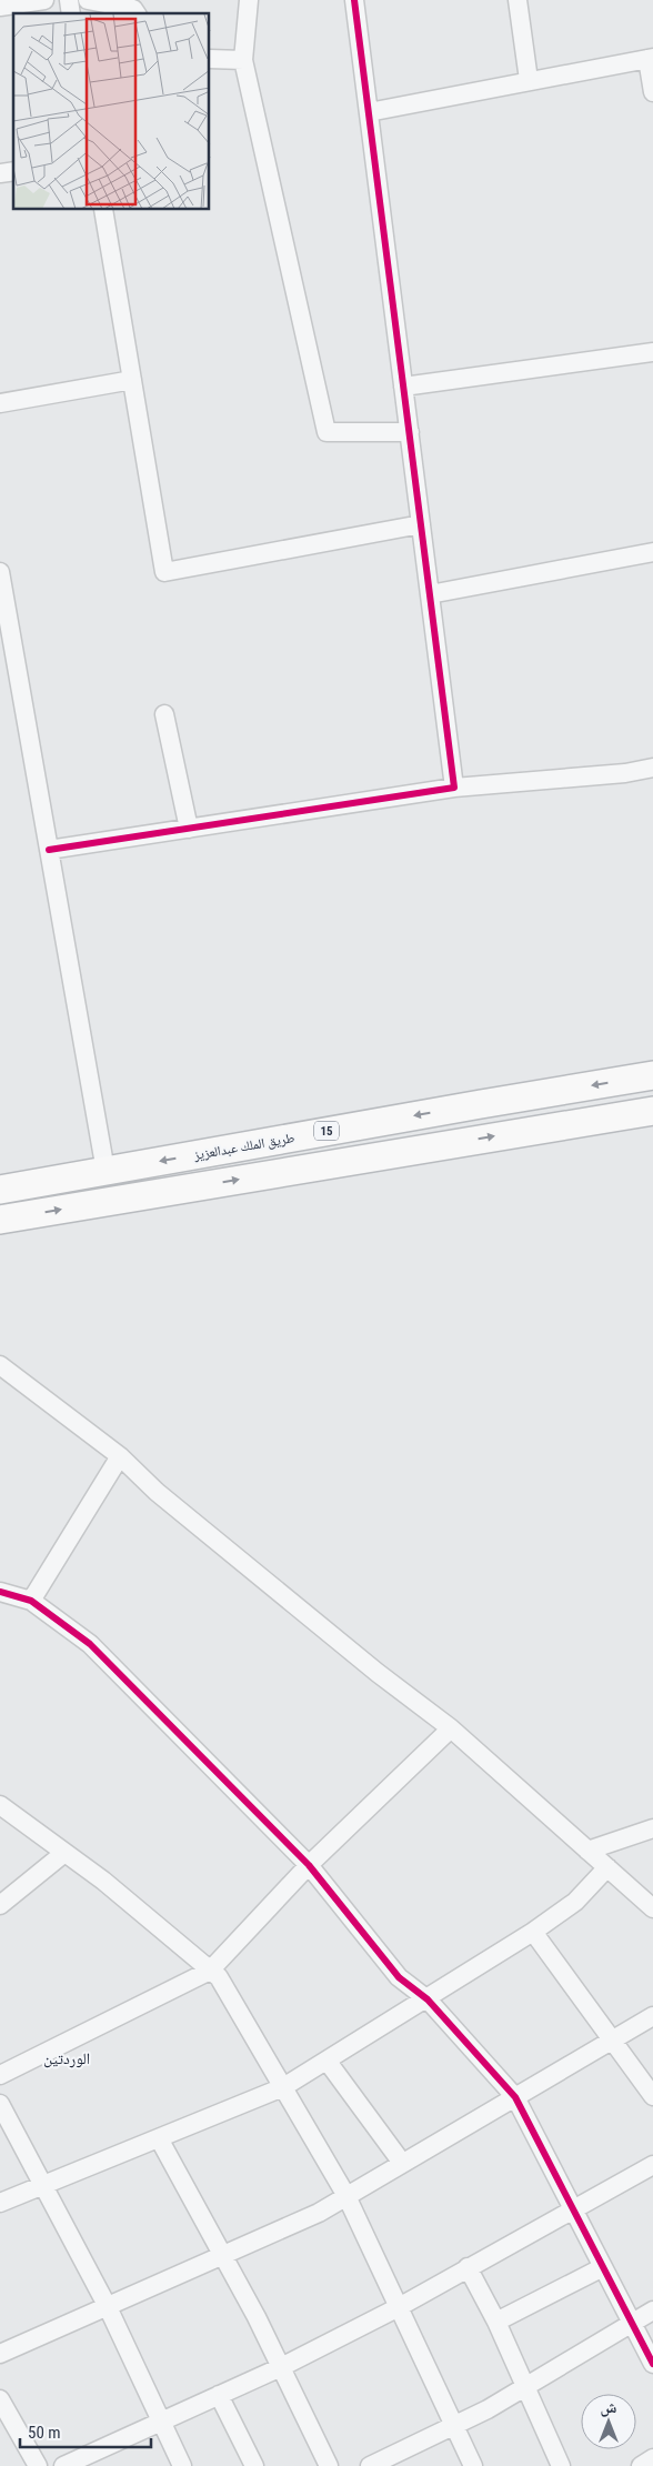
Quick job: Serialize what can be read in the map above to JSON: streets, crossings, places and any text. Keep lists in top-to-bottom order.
{
  "streets": {
    "highway": ["15", "طريق الملك عبدالعزيز"]
  },
  "districts": ["الوردتين"],
  "scale_bar": "50 m",
  "north": "top"
}
